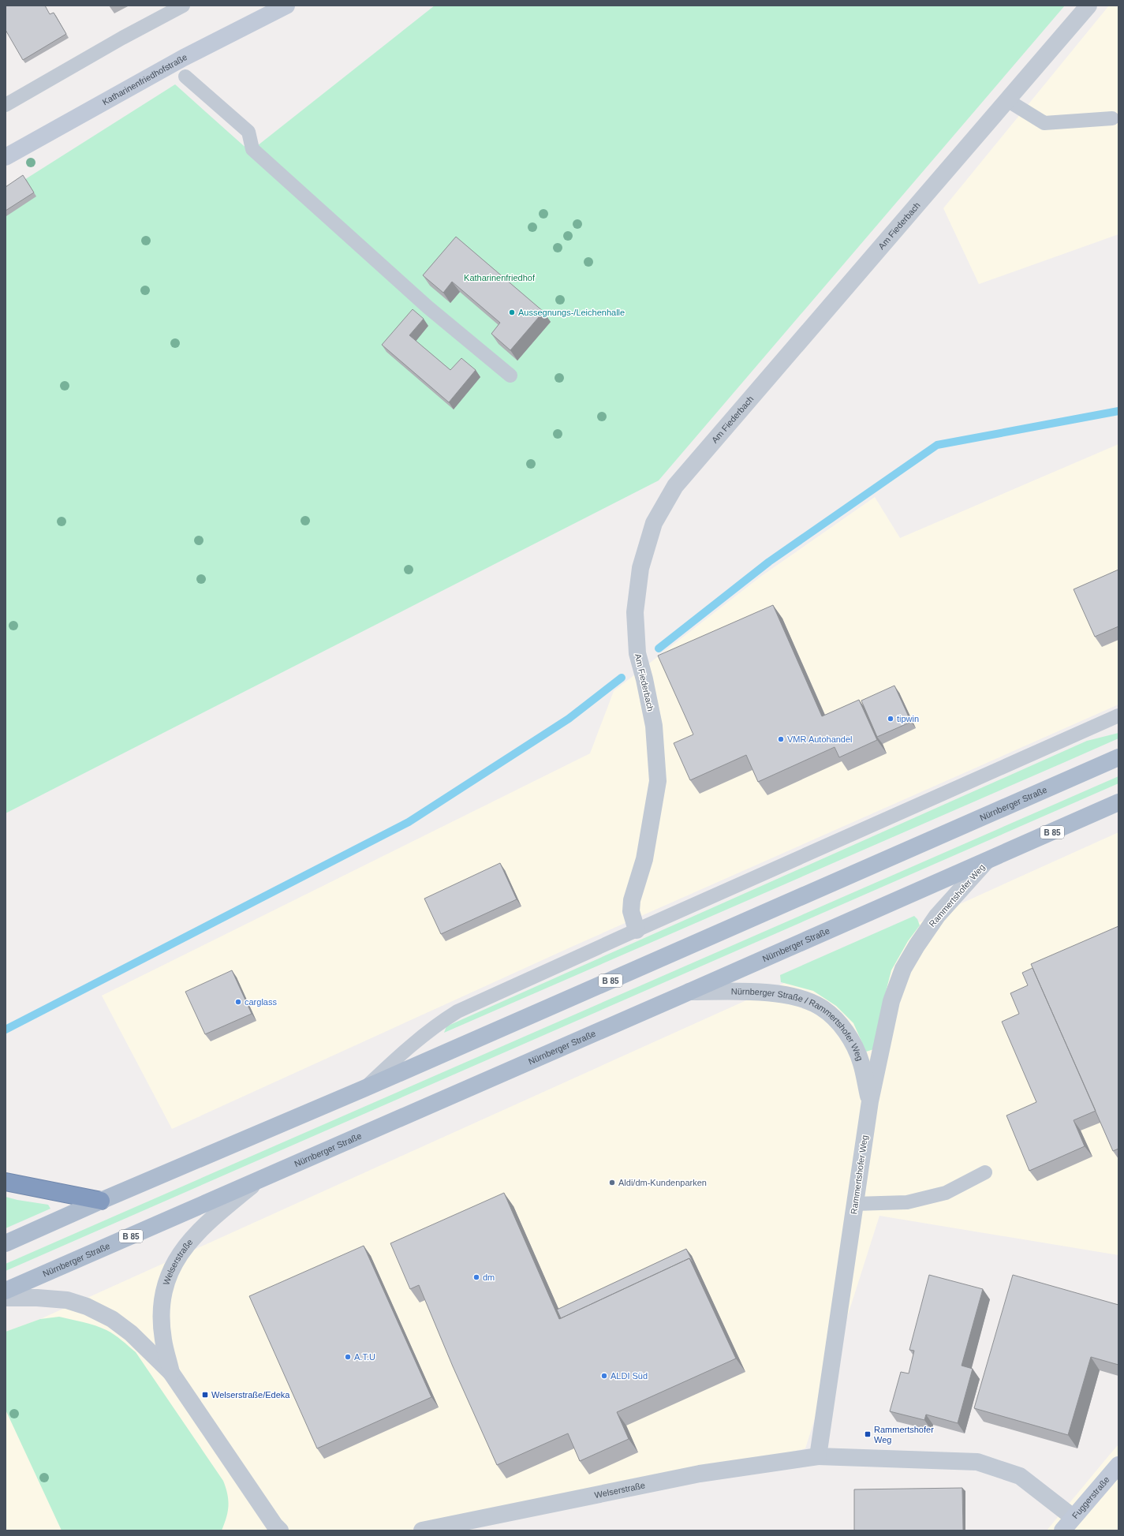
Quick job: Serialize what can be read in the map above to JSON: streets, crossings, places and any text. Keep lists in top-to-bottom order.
{
  "streets": {
    "main road": ["Nürnberger Straße", "B 85"],
    "street": [
      "Katharinenfriedhofstraße",
      "Am Fiederbach",
      "Rammertshofer Weg",
      "Nürnberger Straße / Rammertshofer Weg",
      "Welserstraße",
      "Fuggerstraße"
    ]
  },
  "crossings": [
    ["Nürnberger Straße", "Rammertshofer Weg"],
    ["Nürnberger Straße", "Nürnberger Straße / Rammertshofer Weg"],
    ["Nürnberger Straße", "Welserstraße"],
    ["Rammertshofer Weg", "Nürnberger Straße / Rammertshofer Weg"],
    ["Rammertshofer Weg", "Welserstraße"]
  ],
  "parks": ["Katharinenfriedhof"],
  "places": {
    "other": [
      "Aussegnungs-/Leichenhalle",
      "tipwin",
      "VMR Autohandel",
      "carglass",
      "Aldi/dm-Kundenparken",
      "dm",
      "A.T.U",
      "ALDI Süd"
    ],
    "transit": ["Welserstraße/Edeka", "Rammertshofer Weg"]
  }
}
